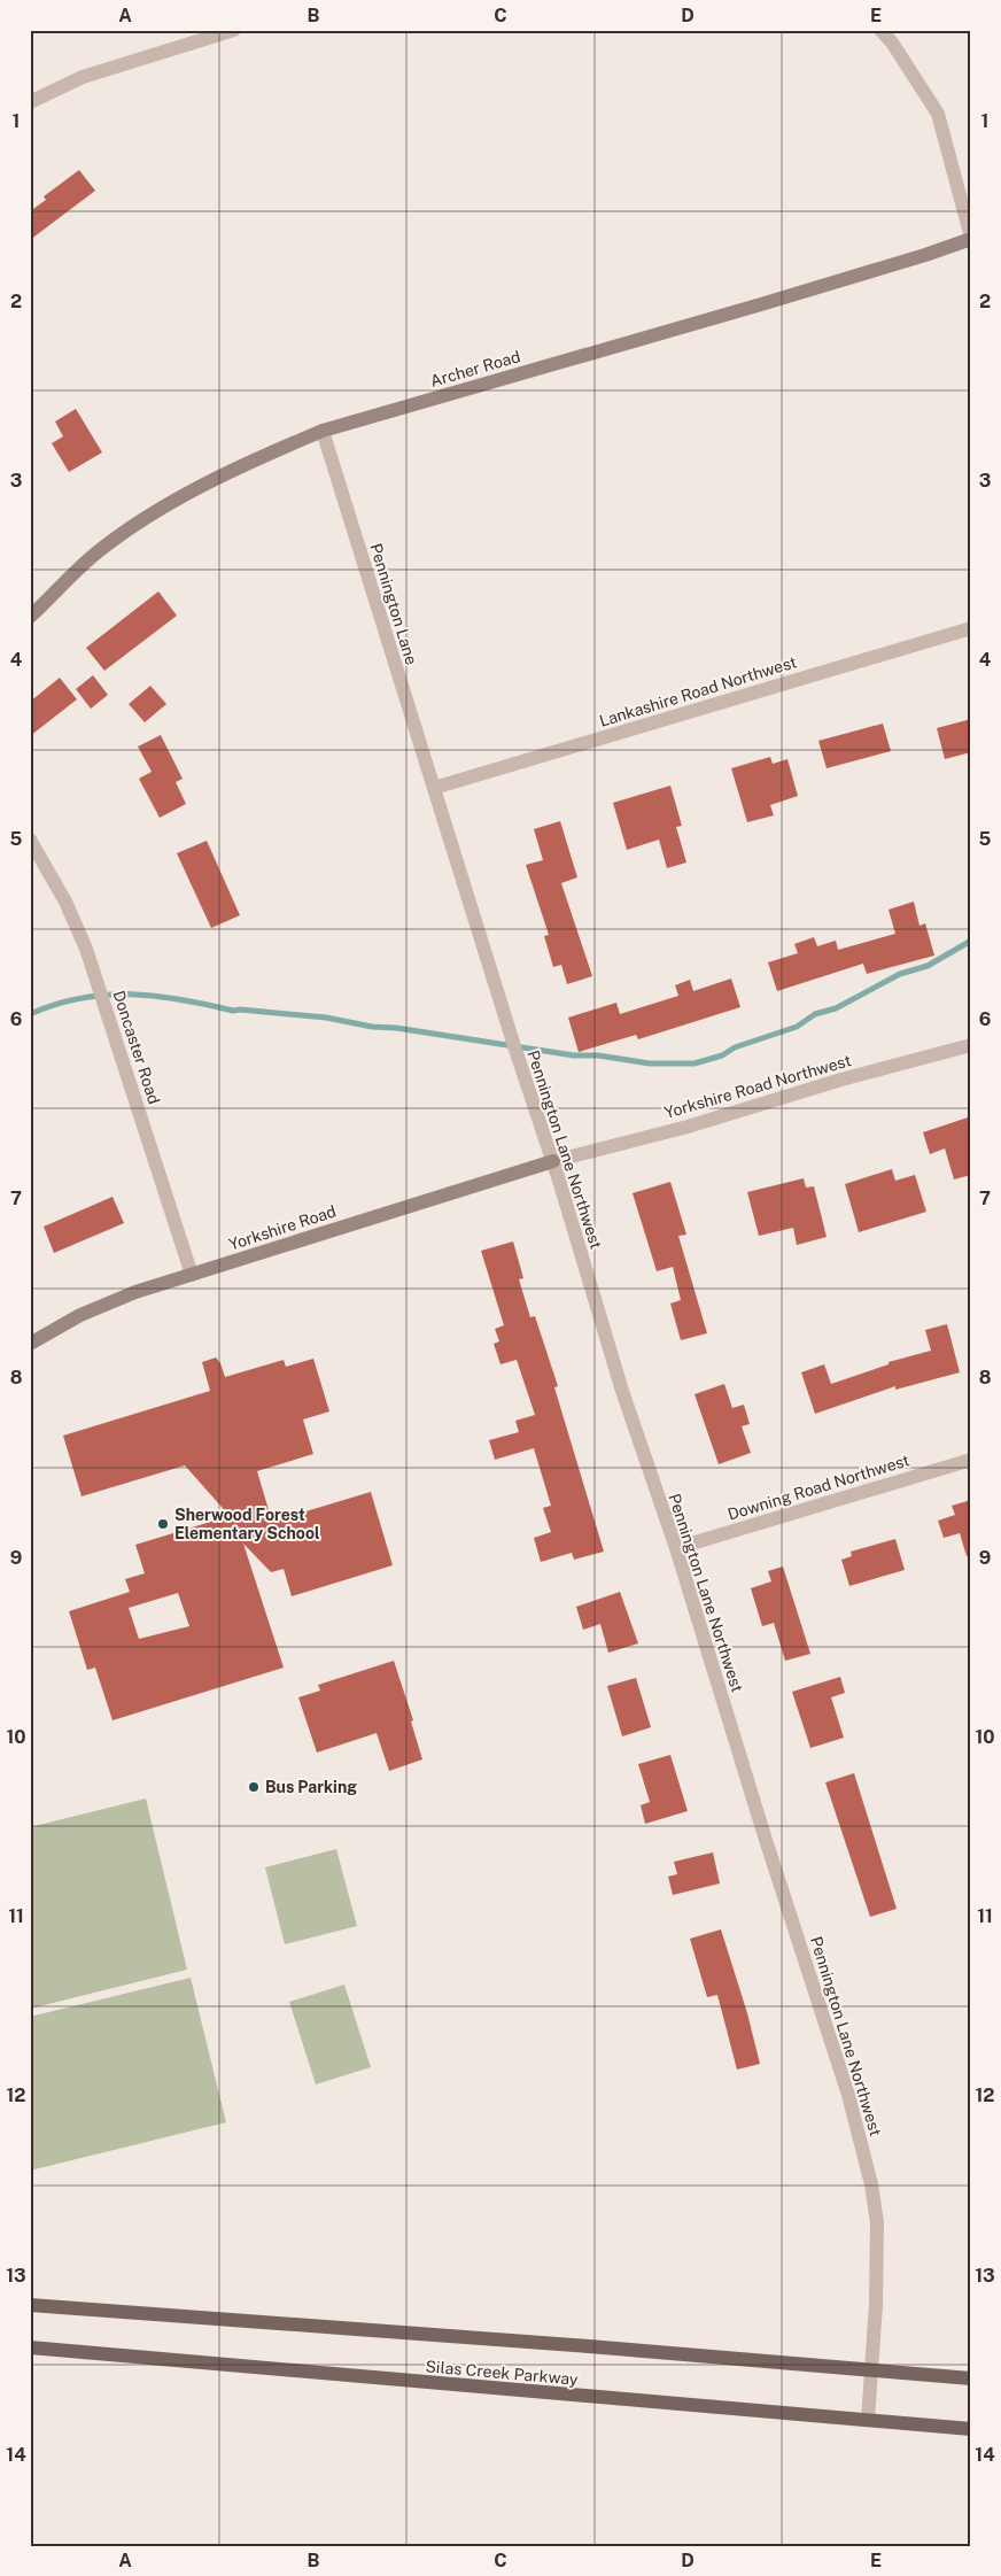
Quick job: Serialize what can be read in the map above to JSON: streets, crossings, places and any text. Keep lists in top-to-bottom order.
{
  "streets": {
    "main road": ["Silas Creek Parkway"],
    "street": [
      "Archer Road",
      "Pennington Lane",
      "Lankashire Road Northwest",
      "Doncaster Road",
      "Yorkshire Road Northwest",
      "Pennington Lane Northwest",
      "Yorkshire Road",
      "Downing Road Northwest"
    ]
  },
  "crossings": [
    ["Archer Road", "Pennington Lane"],
    ["Pennington Lane", "Lankashire Road Northwest"],
    ["Pennington Lane", "Pennington Lane Northwest"],
    ["Lankashire Road Northwest", "Pennington Lane Northwest"],
    ["Doncaster Road", "Yorkshire Road"],
    ["Yorkshire Road Northwest", "Pennington Lane Northwest"],
    ["Yorkshire Road Northwest", "Yorkshire Road"],
    ["Pennington Lane Northwest", "Yorkshire Road"],
    ["Pennington Lane Northwest", "Downing Road Northwest"],
    ["Pennington Lane Northwest", "Silas Creek Parkway"]
  ],
  "places": ["Sherwood Forest Elementary School", "Bus Parking"],
  "grid": {
    "columns": [
      "A",
      "B",
      "C",
      "D",
      "E"
    ],
    "rows": [
      "1",
      "2",
      "3",
      "4",
      "5",
      "6",
      "7",
      "8",
      "9",
      "10",
      "11",
      "12",
      "13",
      "14"
    ]
  }
}
